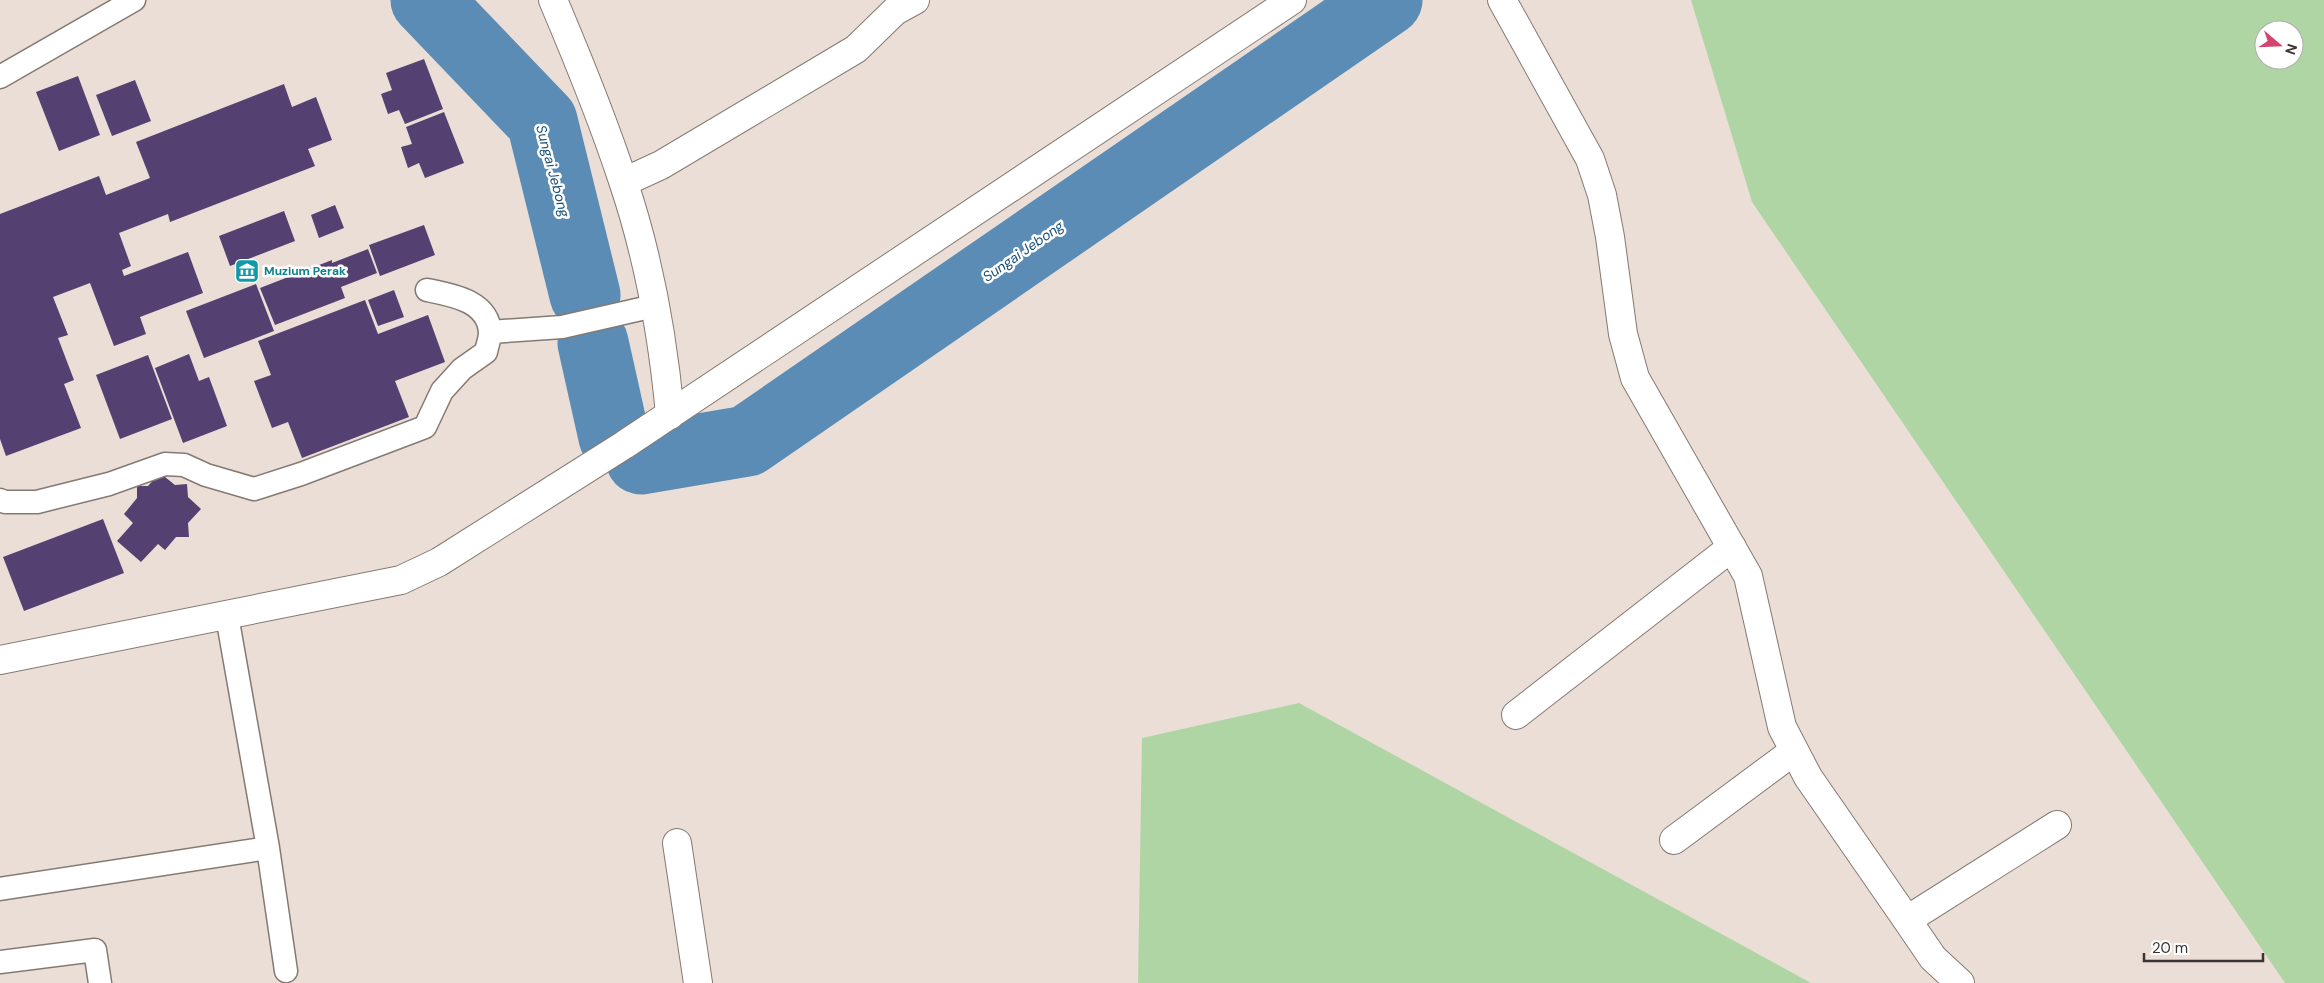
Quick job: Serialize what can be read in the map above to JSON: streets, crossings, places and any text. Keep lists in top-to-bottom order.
{
  "water": ["Sungai Jebong"],
  "places": {
    "museum": ["Muzium Perak"]
  },
  "scale_bar": "20 m",
  "north": "right"
}
